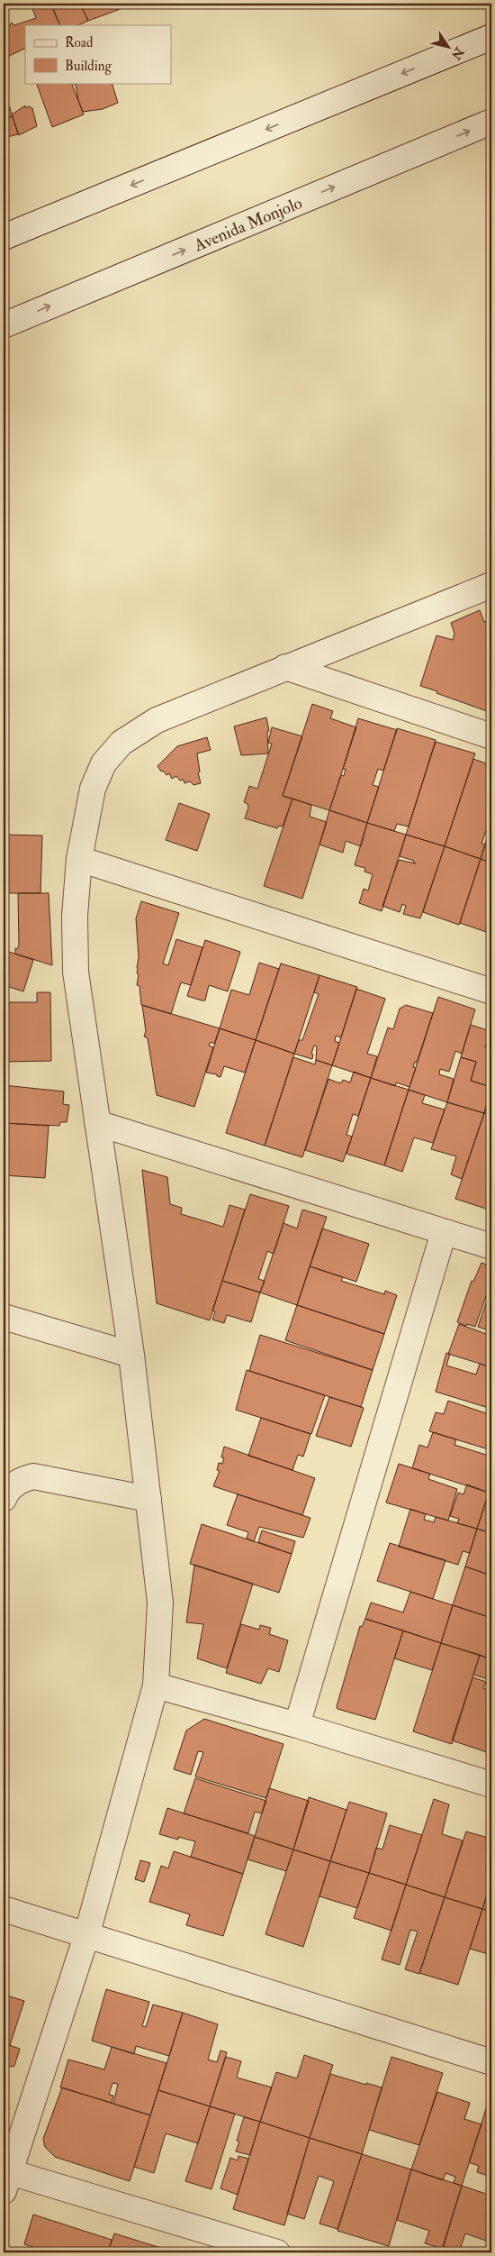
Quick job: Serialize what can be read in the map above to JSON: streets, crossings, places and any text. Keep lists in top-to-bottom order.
{
  "streets": {
    "street": ["Avenida Monjolo"]
  },
  "legend": ["Road", "Building"],
  "north": "bottom right"
}
